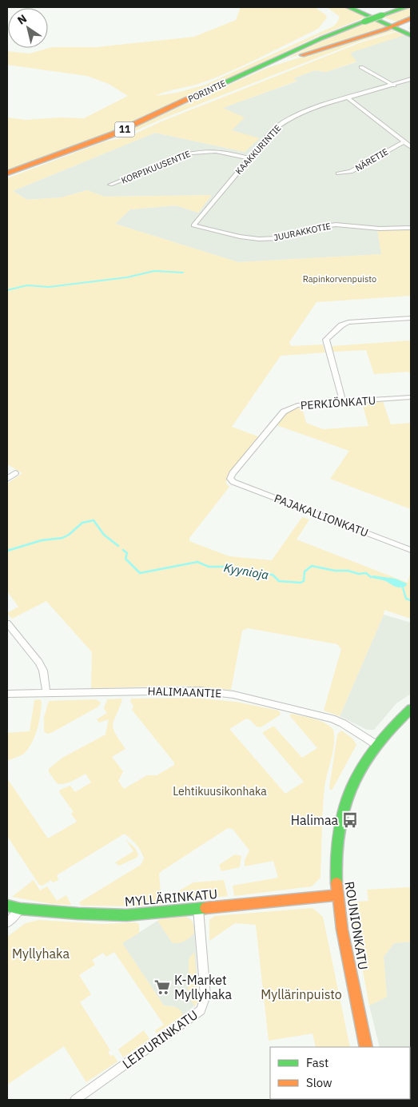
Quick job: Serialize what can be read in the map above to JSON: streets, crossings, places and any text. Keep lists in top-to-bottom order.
{
  "streets": {
    "main road": [
      "PORINTIE",
      "11",
      "MYLLÄRINKATU",
      "ROUNIONKATU"
    ],
    "street": [
      "KAAKKURINTIE",
      "NÄRETIE",
      "KORPIKUUSENTIE",
      "JUURAKKOTIE",
      "PERKIÖNKATU",
      "PAJAKALLIONKATU",
      "HALIMAANTIE",
      "LEIPURINKATU"
    ]
  },
  "crossings": [
    ["KAAKKURINTIE", "KORPIKUUSENTIE"],
    ["KAAKKURINTIE", "JUURAKKOTIE"],
    ["PERKIÖNKATU", "PAJAKALLIONKATU"],
    ["HALIMAANTIE", "ROUNIONKATU"],
    ["MYLLÄRINKATU", "ROUNIONKATU"],
    ["MYLLÄRINKATU", "LEIPURINKATU"]
  ],
  "water": ["Kyynioja"],
  "parks": [
    "Rapinkorvenpuisto",
    "Lehtikuusikonhaka",
    "Myllyhaka",
    "Myllärinpuisto"
  ],
  "places": {
    "bus stop": ["Halimaa"],
    "supermarket": ["K-Market Myllyhaka"]
  },
  "legend": ["Fast", "Slow"],
  "north": "top left"
}
